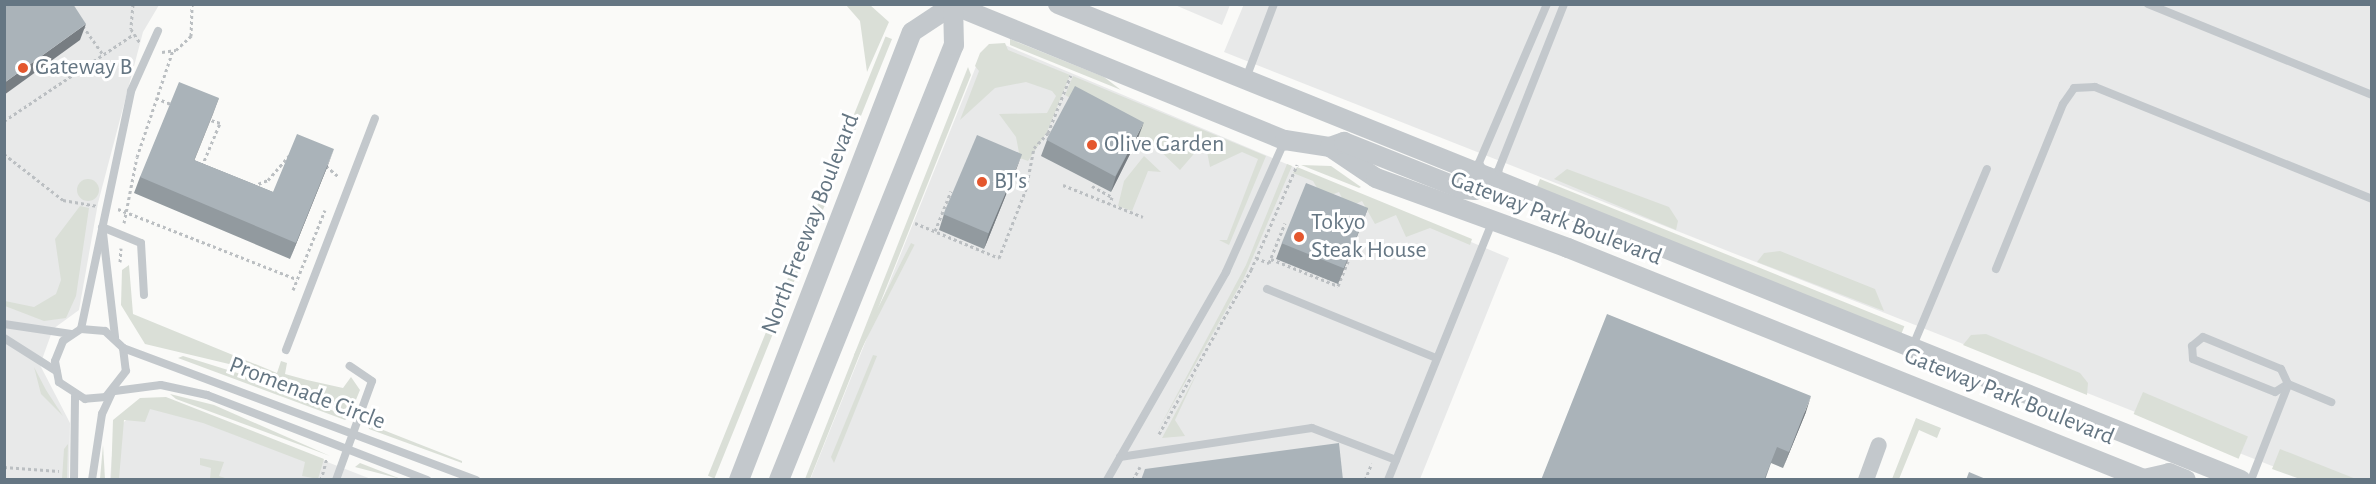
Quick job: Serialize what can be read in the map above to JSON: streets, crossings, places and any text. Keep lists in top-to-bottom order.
{
  "streets": {
    "street": ["Gateway Park Boulevard", "North Freeway Boulevard"],
    "lane": ["Promenade Circle"]
  },
  "crossings": [
    ["Gateway Park Boulevard", "North Freeway Boulevard"]
  ],
  "places": [
    "Gateway B",
    "Olive Garden",
    "BJ's",
    "Tokyo Steak House"
  ]
}
